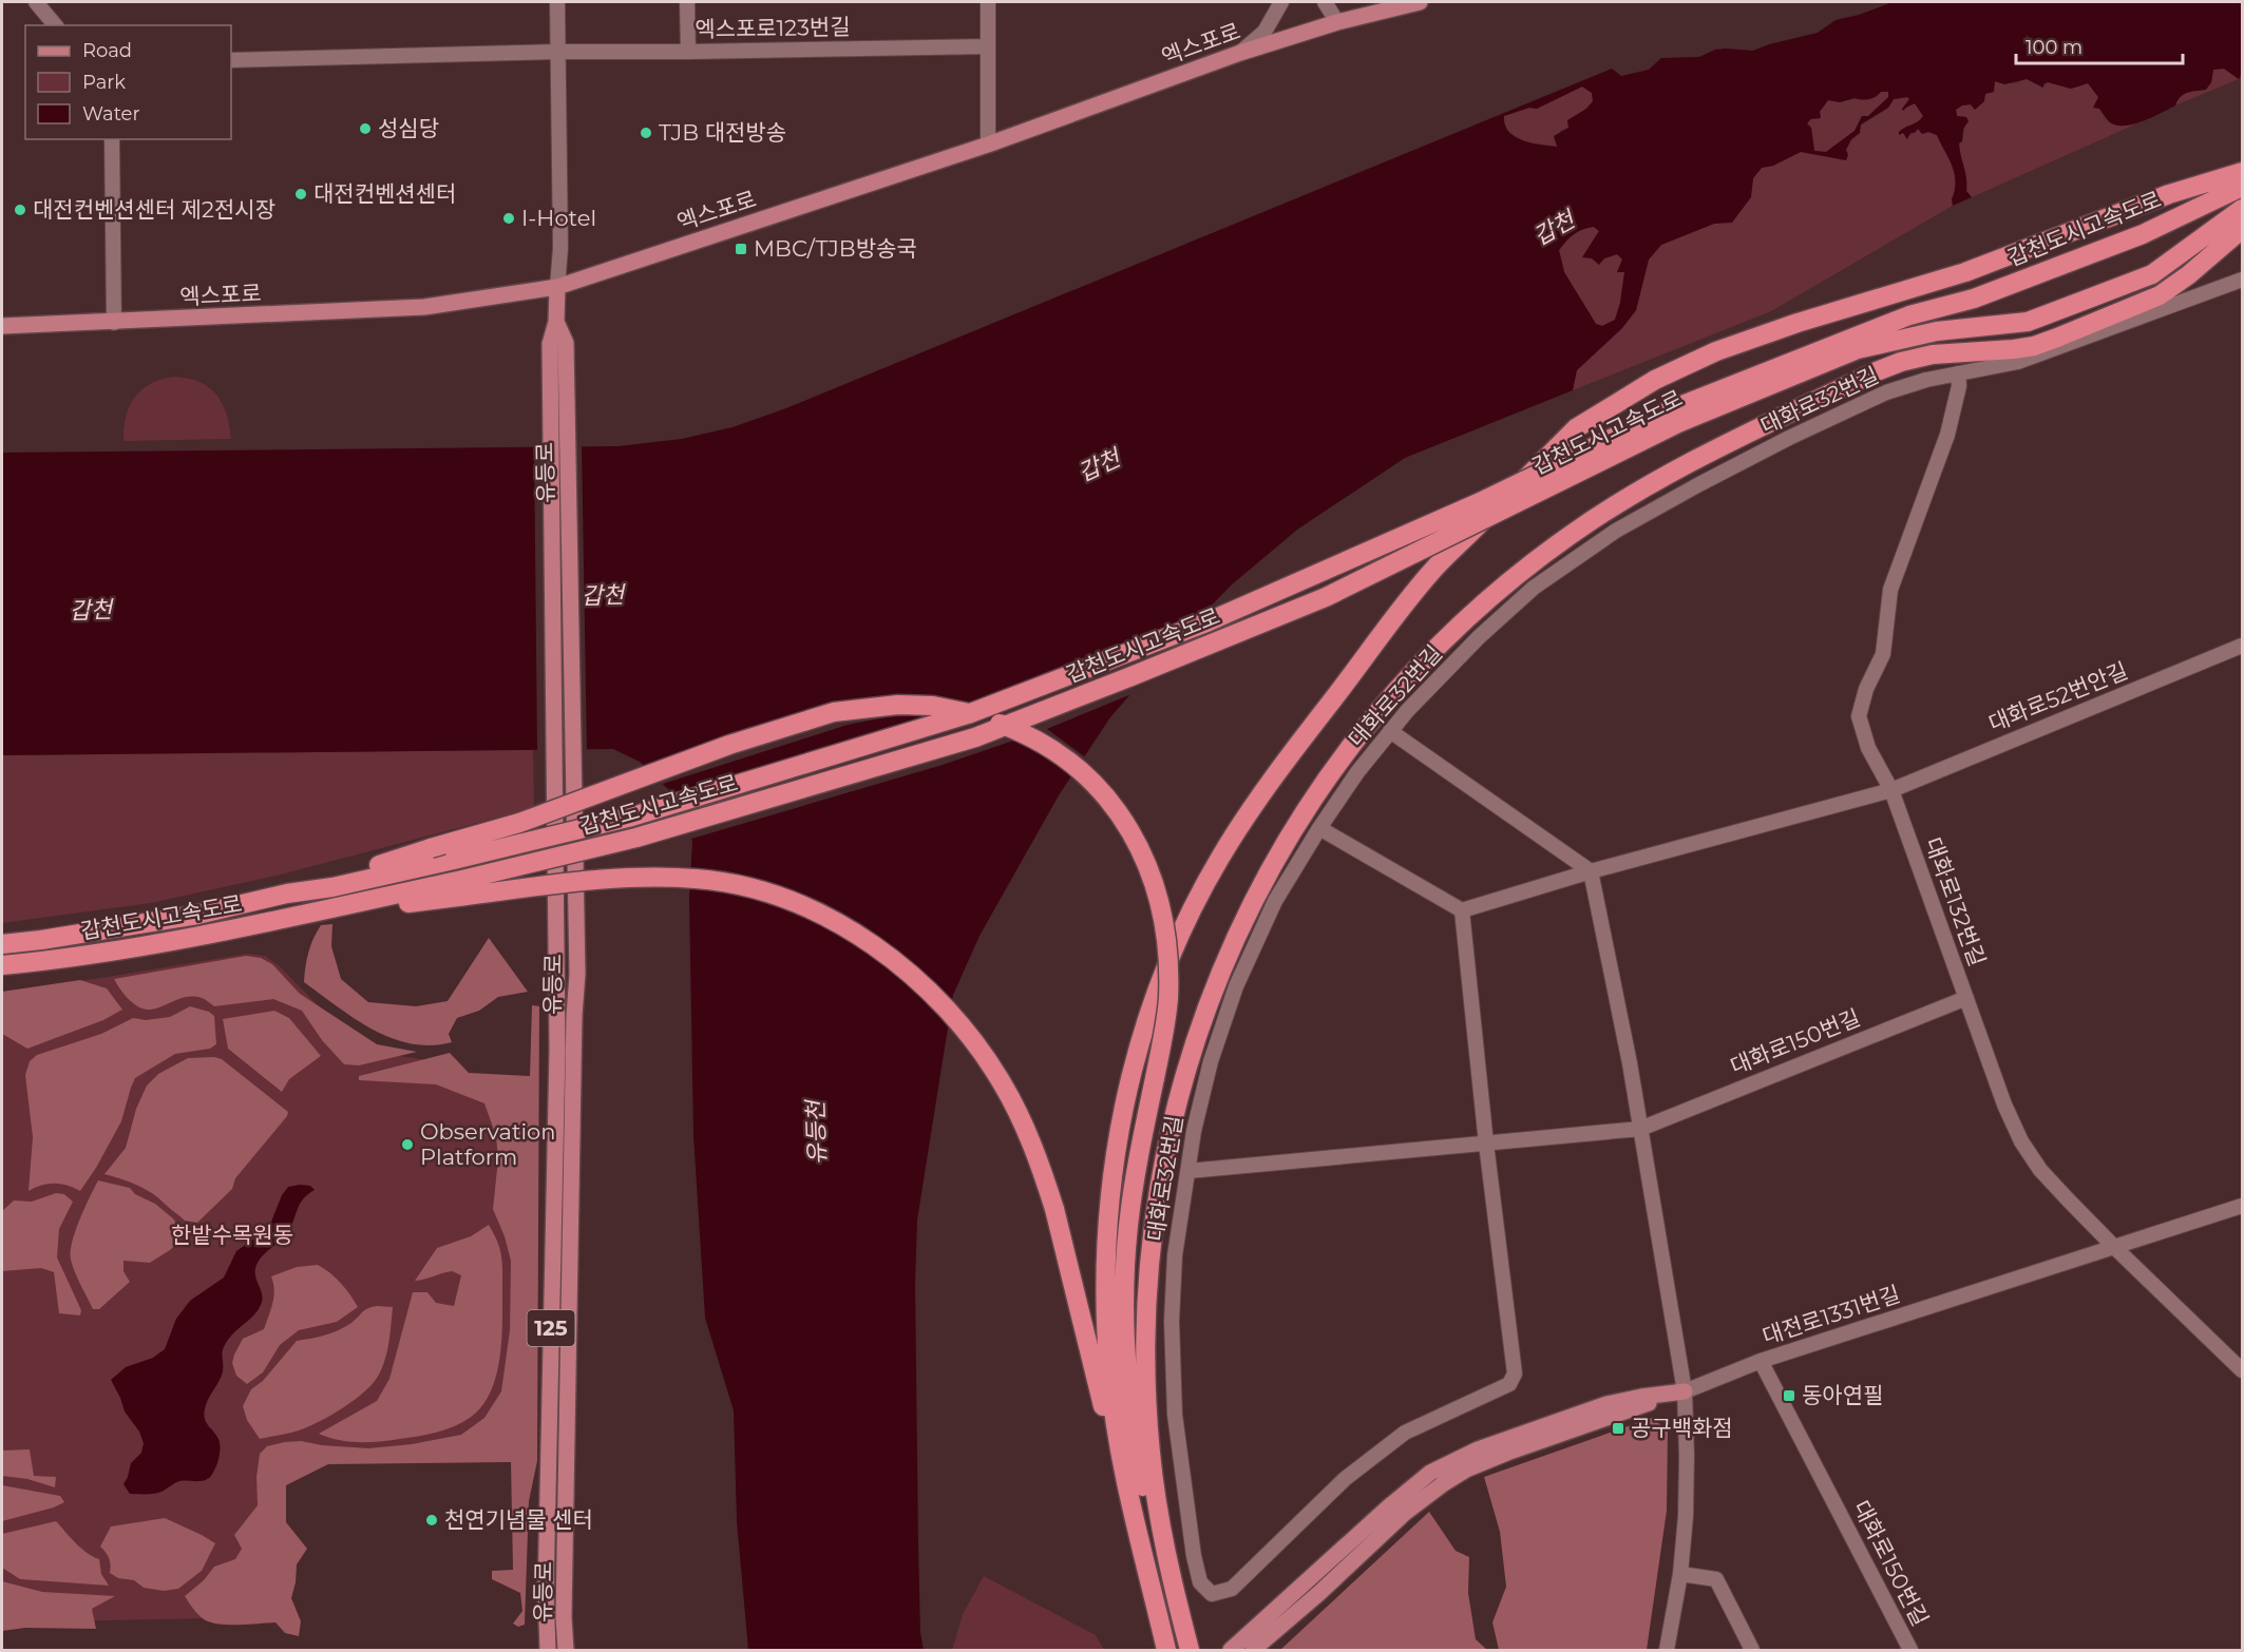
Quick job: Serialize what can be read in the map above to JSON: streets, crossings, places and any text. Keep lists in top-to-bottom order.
{
  "streets": {
    "highway": ["갑천도시고속도로"],
    "main road": ["엑스포로", "유등로", "125"],
    "street": [
      "엑스포로123번길",
      "대화로32번길",
      "대화로52번안길",
      "대화로132번길",
      "대화로150번길",
      "대전로1331번길"
    ]
  },
  "crossings": [
    ["엑스포로", "유등로"],
    ["대화로32번길", "대화로132번길"],
    ["대화로32번길", "대화로150번길"],
    ["대화로52번안길", "대화로132번길"],
    ["대화로132번길", "대화로150번길"],
    ["대화로132번길", "대전로1331번길"],
    ["대화로150번길", "대전로1331번길"]
  ],
  "water": ["갑천", "유등천"],
  "parks": ["한밭수목원동"],
  "places": {
    "other": [
      "성심당",
      "TJB 대전방송",
      "대전컨벤션센터",
      "대전컨벤션센터 제2전시장",
      "I-Hotel",
      "Observation Platform",
      "천연기념물 센터"
    ],
    "transit": ["MBC/TJB방송국", "동아연필", "공구백화점"]
  },
  "legend": ["Road", "Park", "Water"],
  "scale_bar": "100 m"
}
